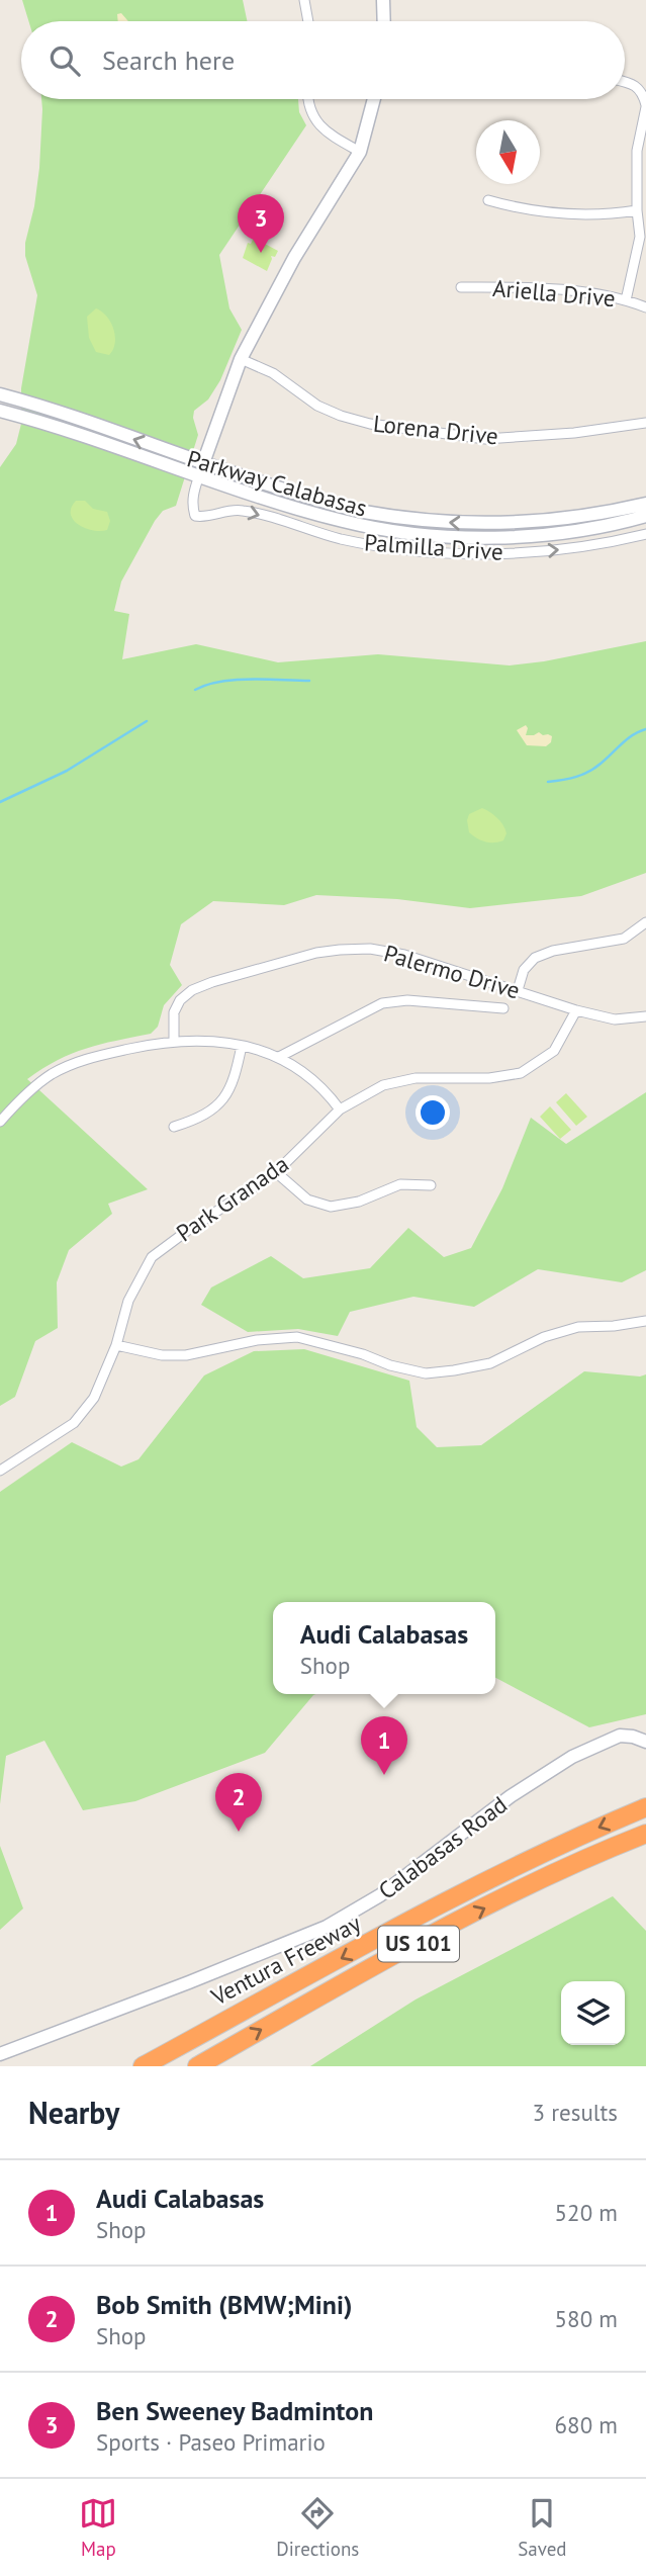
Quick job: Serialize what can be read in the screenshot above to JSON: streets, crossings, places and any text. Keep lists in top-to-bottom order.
{
  "streets": {
    "highway": ["US 101", "Ventura Freeway"],
    "street": [
      "Ariella Drive",
      "Lorena Drive",
      "Parkway Calabasas",
      "Palmilla Drive",
      "Palermo Drive",
      "Park Granada",
      "Calabasas Road"
    ]
  },
  "crossings": [
    ["Parkway Calabasas", "Palmilla Drive"],
    ["Palermo Drive", "Park Granada"]
  ],
  "one_way": ["Palmilla Drive"],
  "north": "bottom",
  "page": {
    "search": "Search here",
    "pins": ["3", "1", "2"],
    "popup": ["Audi Calabasas", "Shop"],
    "heading": ["Nearby", "3 results"],
    "list": [
      {
        "mark": "1",
        "name": "Audi Calabasas",
        "note": "Shop",
        "value": "520 m"
      },
      {
        "mark": "2",
        "name": "Bob Smith (BMW;Mini)",
        "note": "Shop",
        "value": "580 m"
      },
      {
        "mark": "3",
        "name": "Ben Sweeney Badminton",
        "note": "Sports · Paseo Primario",
        "value": "680 m"
      }
    ],
    "nav": ["Map", "Directions", "Saved"]
  }
}
